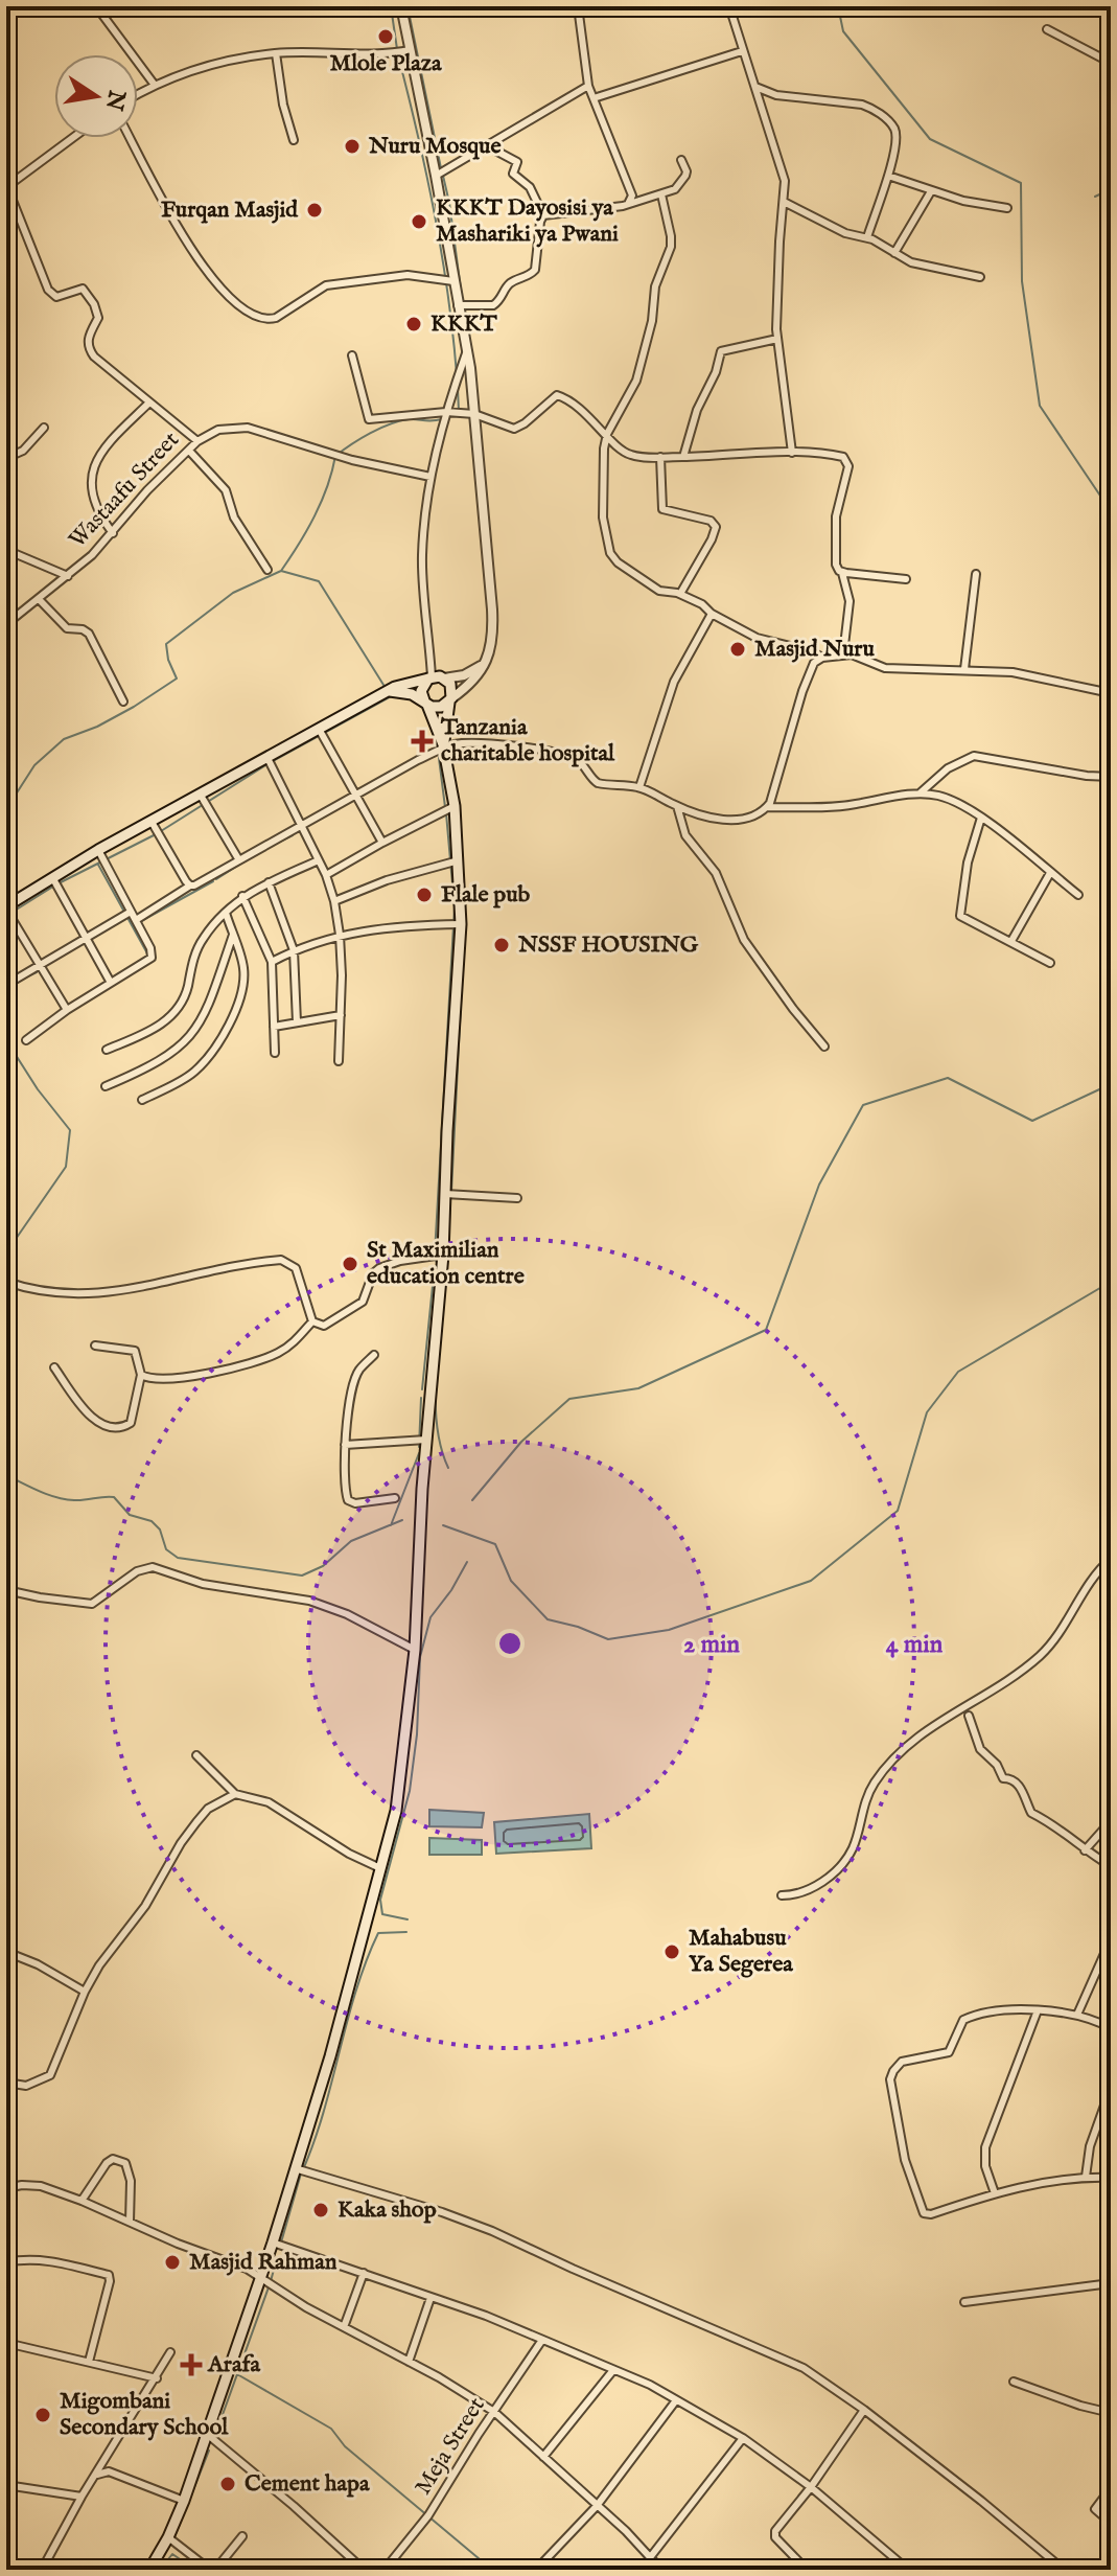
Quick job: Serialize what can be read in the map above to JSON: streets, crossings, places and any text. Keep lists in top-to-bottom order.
{
  "streets": {
    "street": ["Wastaafu Street", "Meja Street"]
  },
  "places": {
    "other": [
      "Mlole Plaza",
      "Nuru Mosque",
      "Furqan Masjid",
      "KKKT Dayosisi ya Mashariki ya Pwani",
      "KKKT",
      "Masjid Nuru",
      "Flale pub",
      "NSSF HOUSING",
      "St Maximilian education centre",
      "Mahabusu Ya Segerea",
      "Kaka shop",
      "Masjid Rahman",
      "Migombani Secondary School",
      "Cement hapa"
    ],
    "health": ["Tanzania charitable hospital", "Arafa"]
  },
  "north": "right",
  "rings": ["2 min", "4 min"]
}
